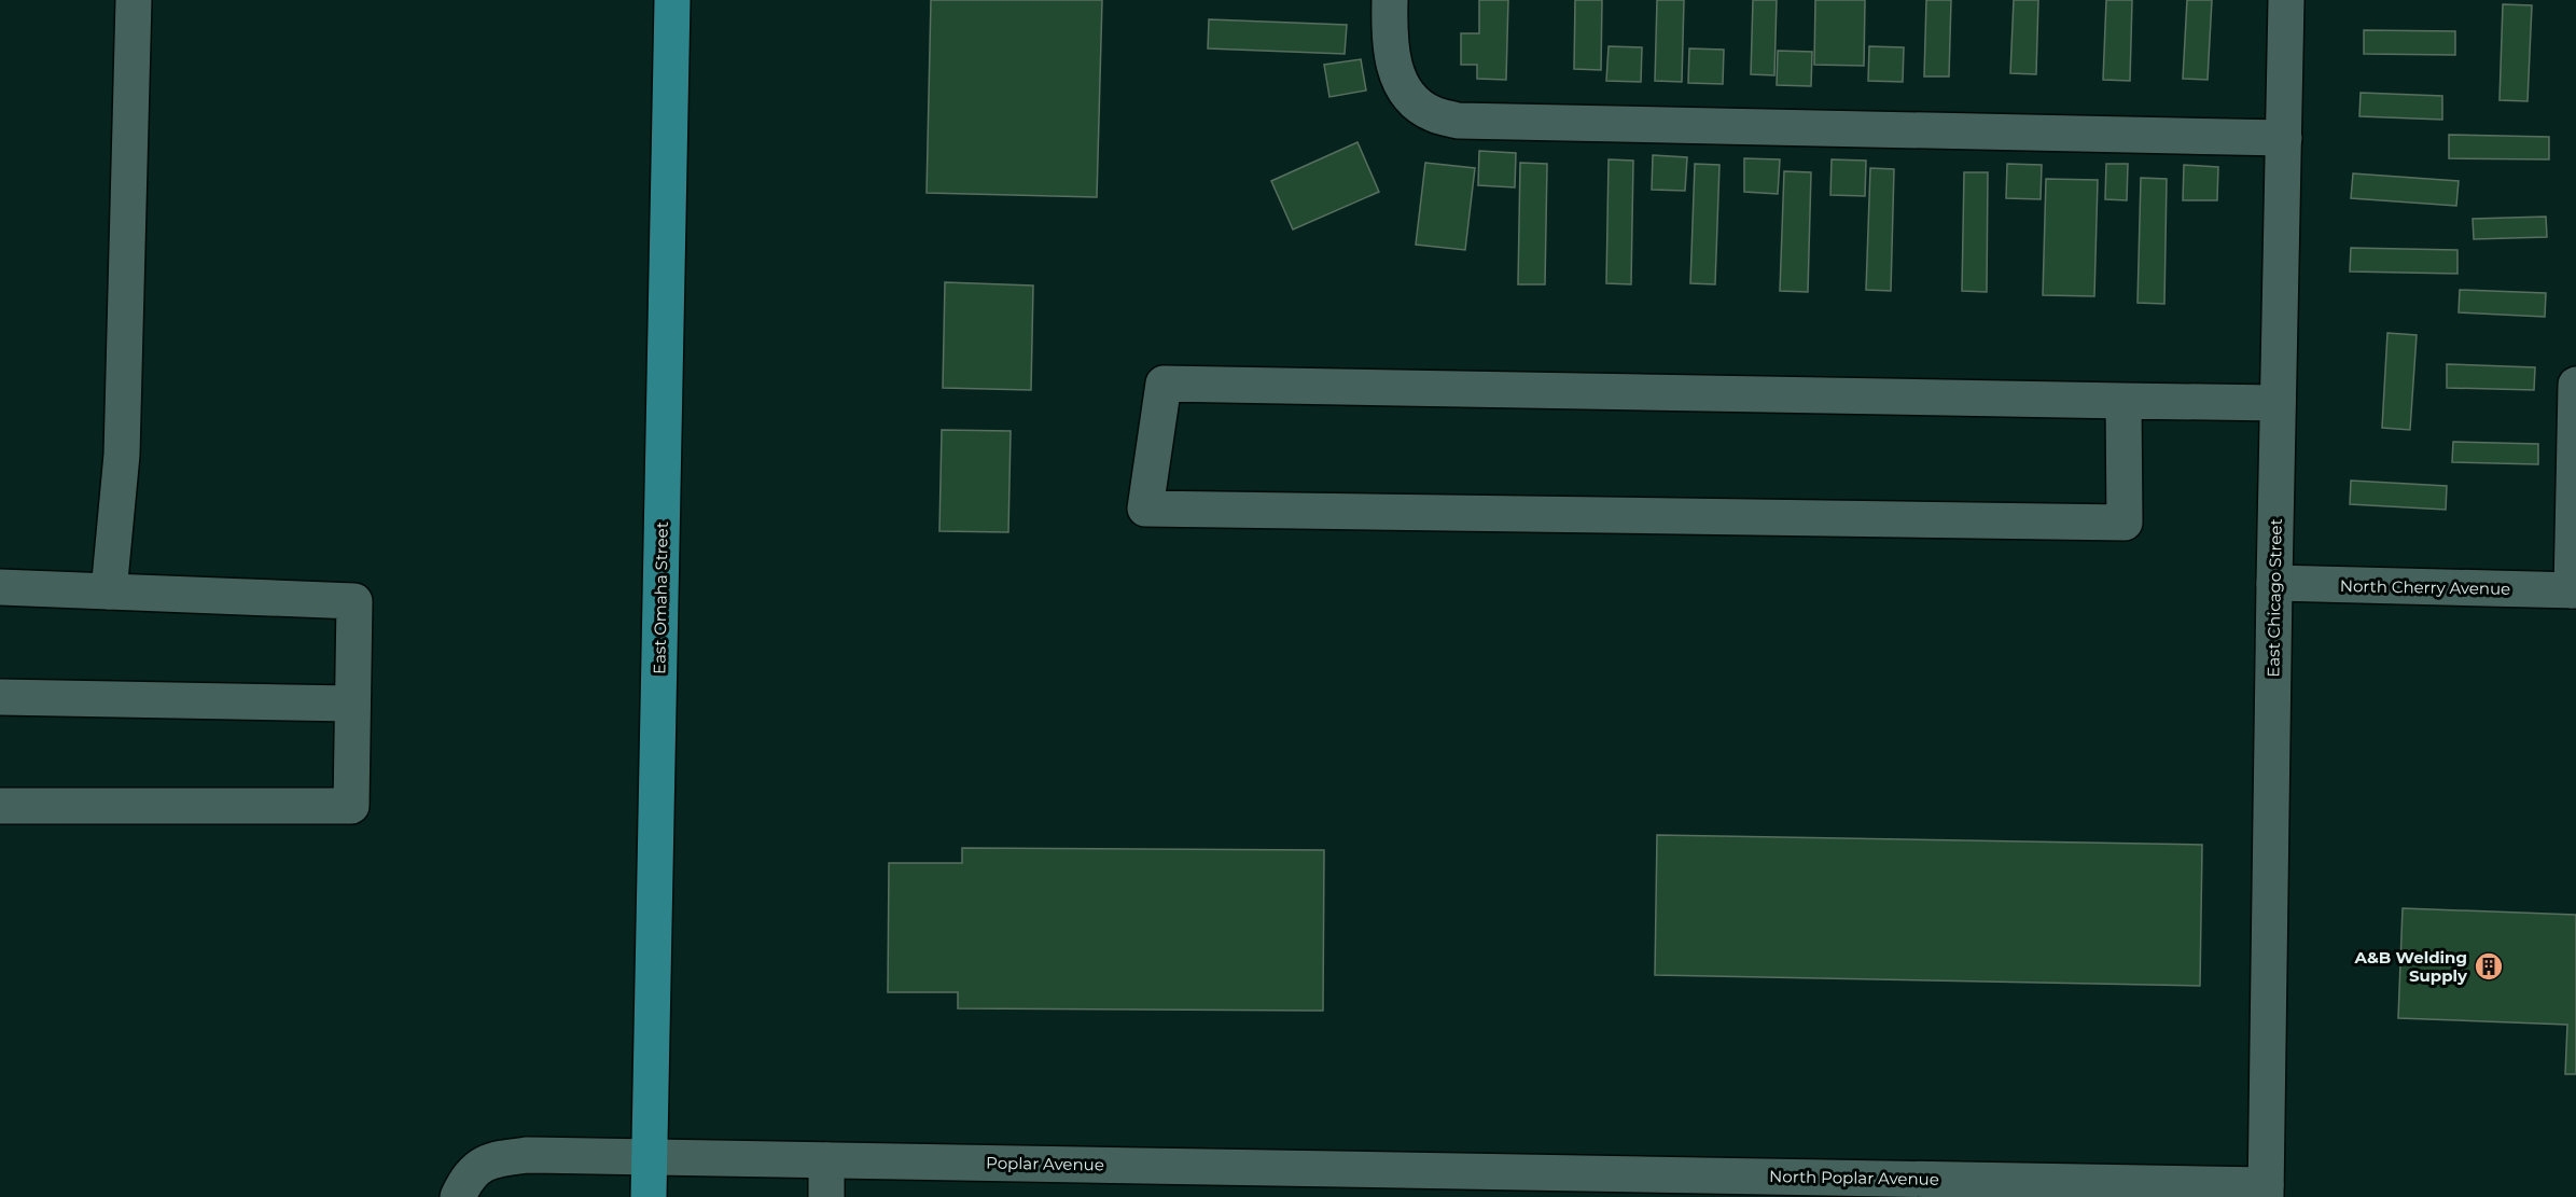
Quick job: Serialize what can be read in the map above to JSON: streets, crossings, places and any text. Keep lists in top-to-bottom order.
{
  "streets": {
    "main road": ["East Omaha Street"],
    "street": [
      "North Cherry Avenue",
      "East Chicago Street",
      "Poplar Avenue",
      "North Poplar Avenue"
    ]
  },
  "crossings": [
    ["North Cherry Avenue", "East Chicago Street"],
    ["East Omaha Street", "Poplar Avenue"],
    ["East Chicago Street", "North Poplar Avenue"],
    ["Poplar Avenue", "North Poplar Avenue"]
  ],
  "places": {
    "building": ["A&B Welding Supply"]
  }
}
